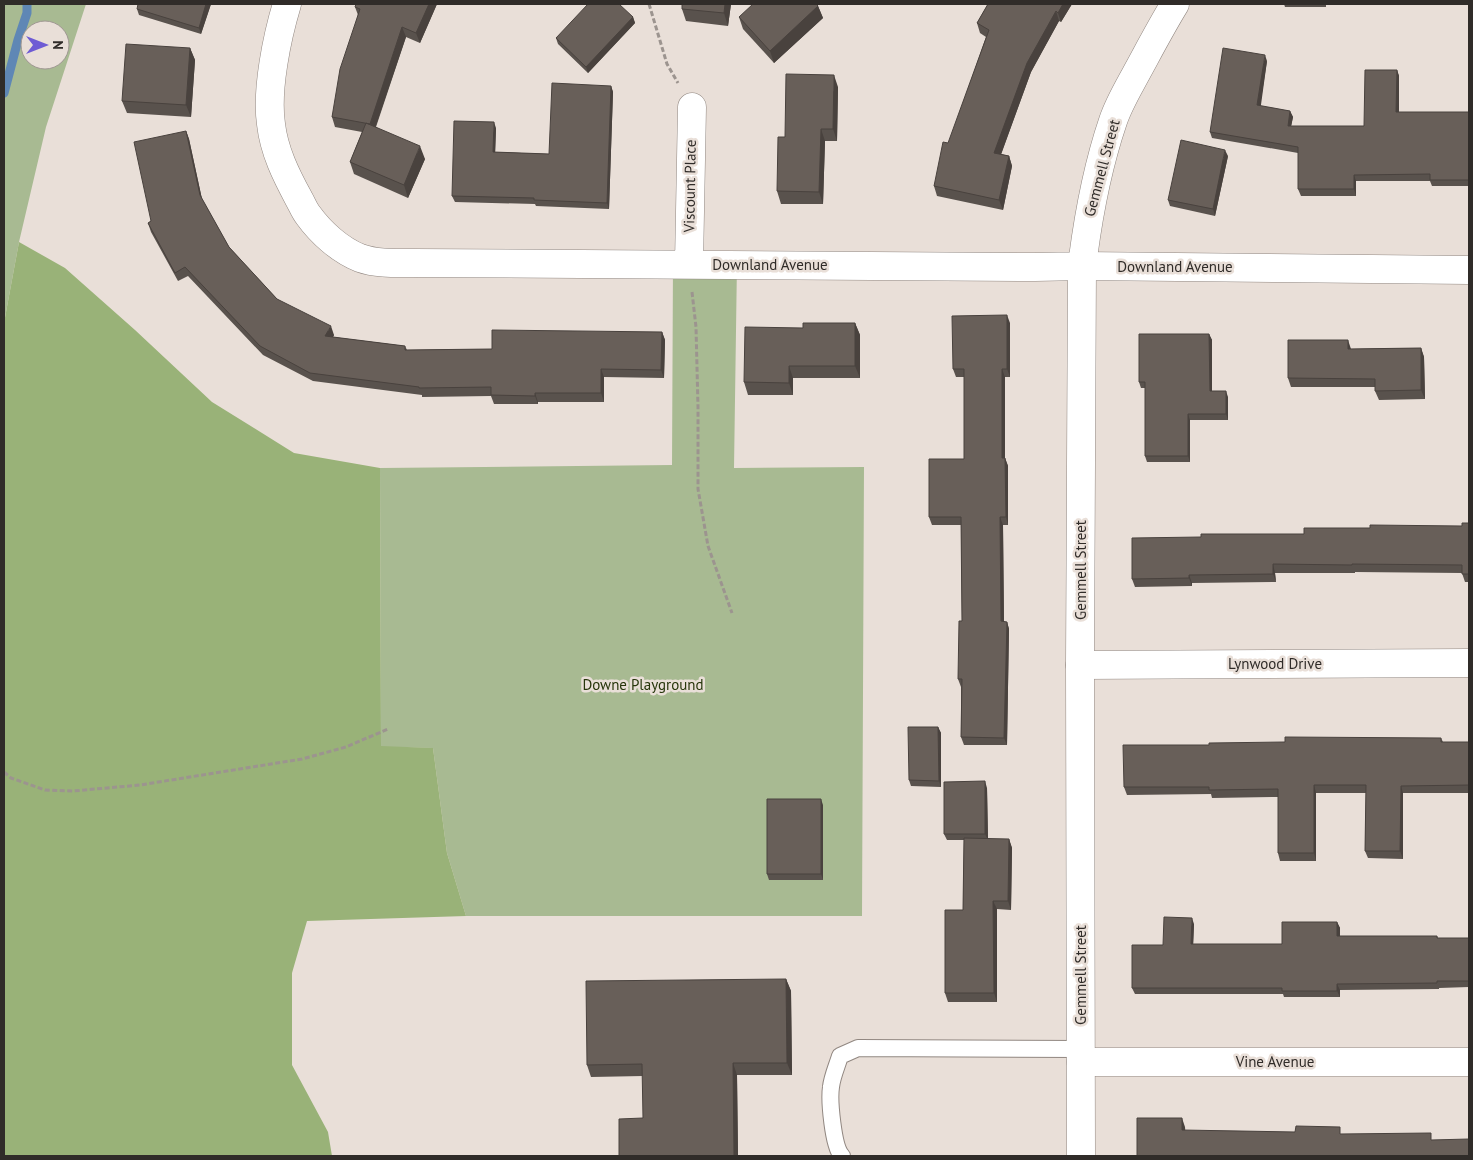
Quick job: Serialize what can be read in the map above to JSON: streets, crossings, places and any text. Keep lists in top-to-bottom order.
{
  "streets": {
    "street": [
      "Gemmell Street",
      "Viscount Place",
      "Downland Avenue",
      "Lynwood Drive",
      "Vine Avenue"
    ]
  },
  "crossings": [
    ["Gemmell Street", "Downland Avenue"],
    ["Gemmell Street", "Lynwood Drive"],
    ["Gemmell Street", "Vine Avenue"],
    ["Viscount Place", "Downland Avenue"]
  ],
  "parks": ["Downe Playground"],
  "north": "right"
}
